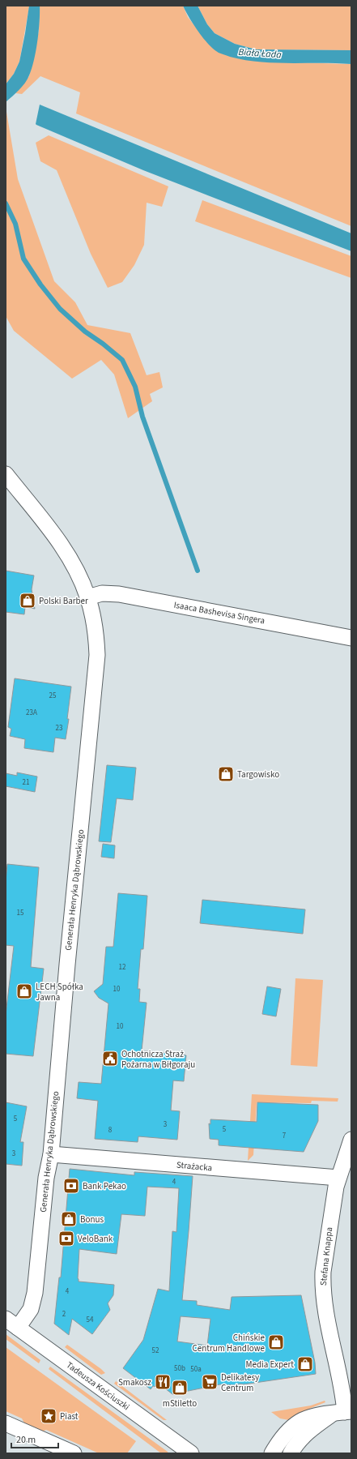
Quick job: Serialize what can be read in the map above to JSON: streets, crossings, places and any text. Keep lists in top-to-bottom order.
{
  "streets": {
    "street": [
      "Isaaca Bashevisa Singera",
      "Generała Henryka Dąbrowskiego",
      "Strażacka",
      "Stefana Knappa",
      "Tadeusza Kościuszki"
    ]
  },
  "crossings": [
    ["Isaaca Bashevisa Singera", "Generała Henryka Dąbrowskiego"],
    ["Generała Henryka Dąbrowskiego", "Strażacka"],
    ["Generała Henryka Dąbrowskiego", "Tadeusza Kościuszki"],
    ["Strażacka", "Stefana Knappa"]
  ],
  "water": ["Biała Łada"],
  "places": {
    "shop": [
      "Polski Barber",
      "Targowisko",
      "LECH Spółka Jawna",
      "Bonus",
      "Chińskie Centrum Handlowe",
      "Media Expert",
      "mStiletto"
    ],
    "public building": ["Ochotnicza Straż Pożarna w Biłgoraju"],
    "bank": ["Bank Pekao", "VeloBank"],
    "restaurant": ["Smakosz"],
    "supermarket": ["Delikatesy Centrum"],
    "place": ["Piast"]
  },
  "house_numbers": [
    "25",
    "23A",
    "23",
    "21",
    "15",
    "12",
    "10",
    "10",
    "5",
    "3",
    "5",
    "8",
    "7",
    "3",
    "4",
    "4",
    "2",
    "54",
    "52",
    "50b",
    "50a"
  ],
  "scale_bar": "20 m"
}
